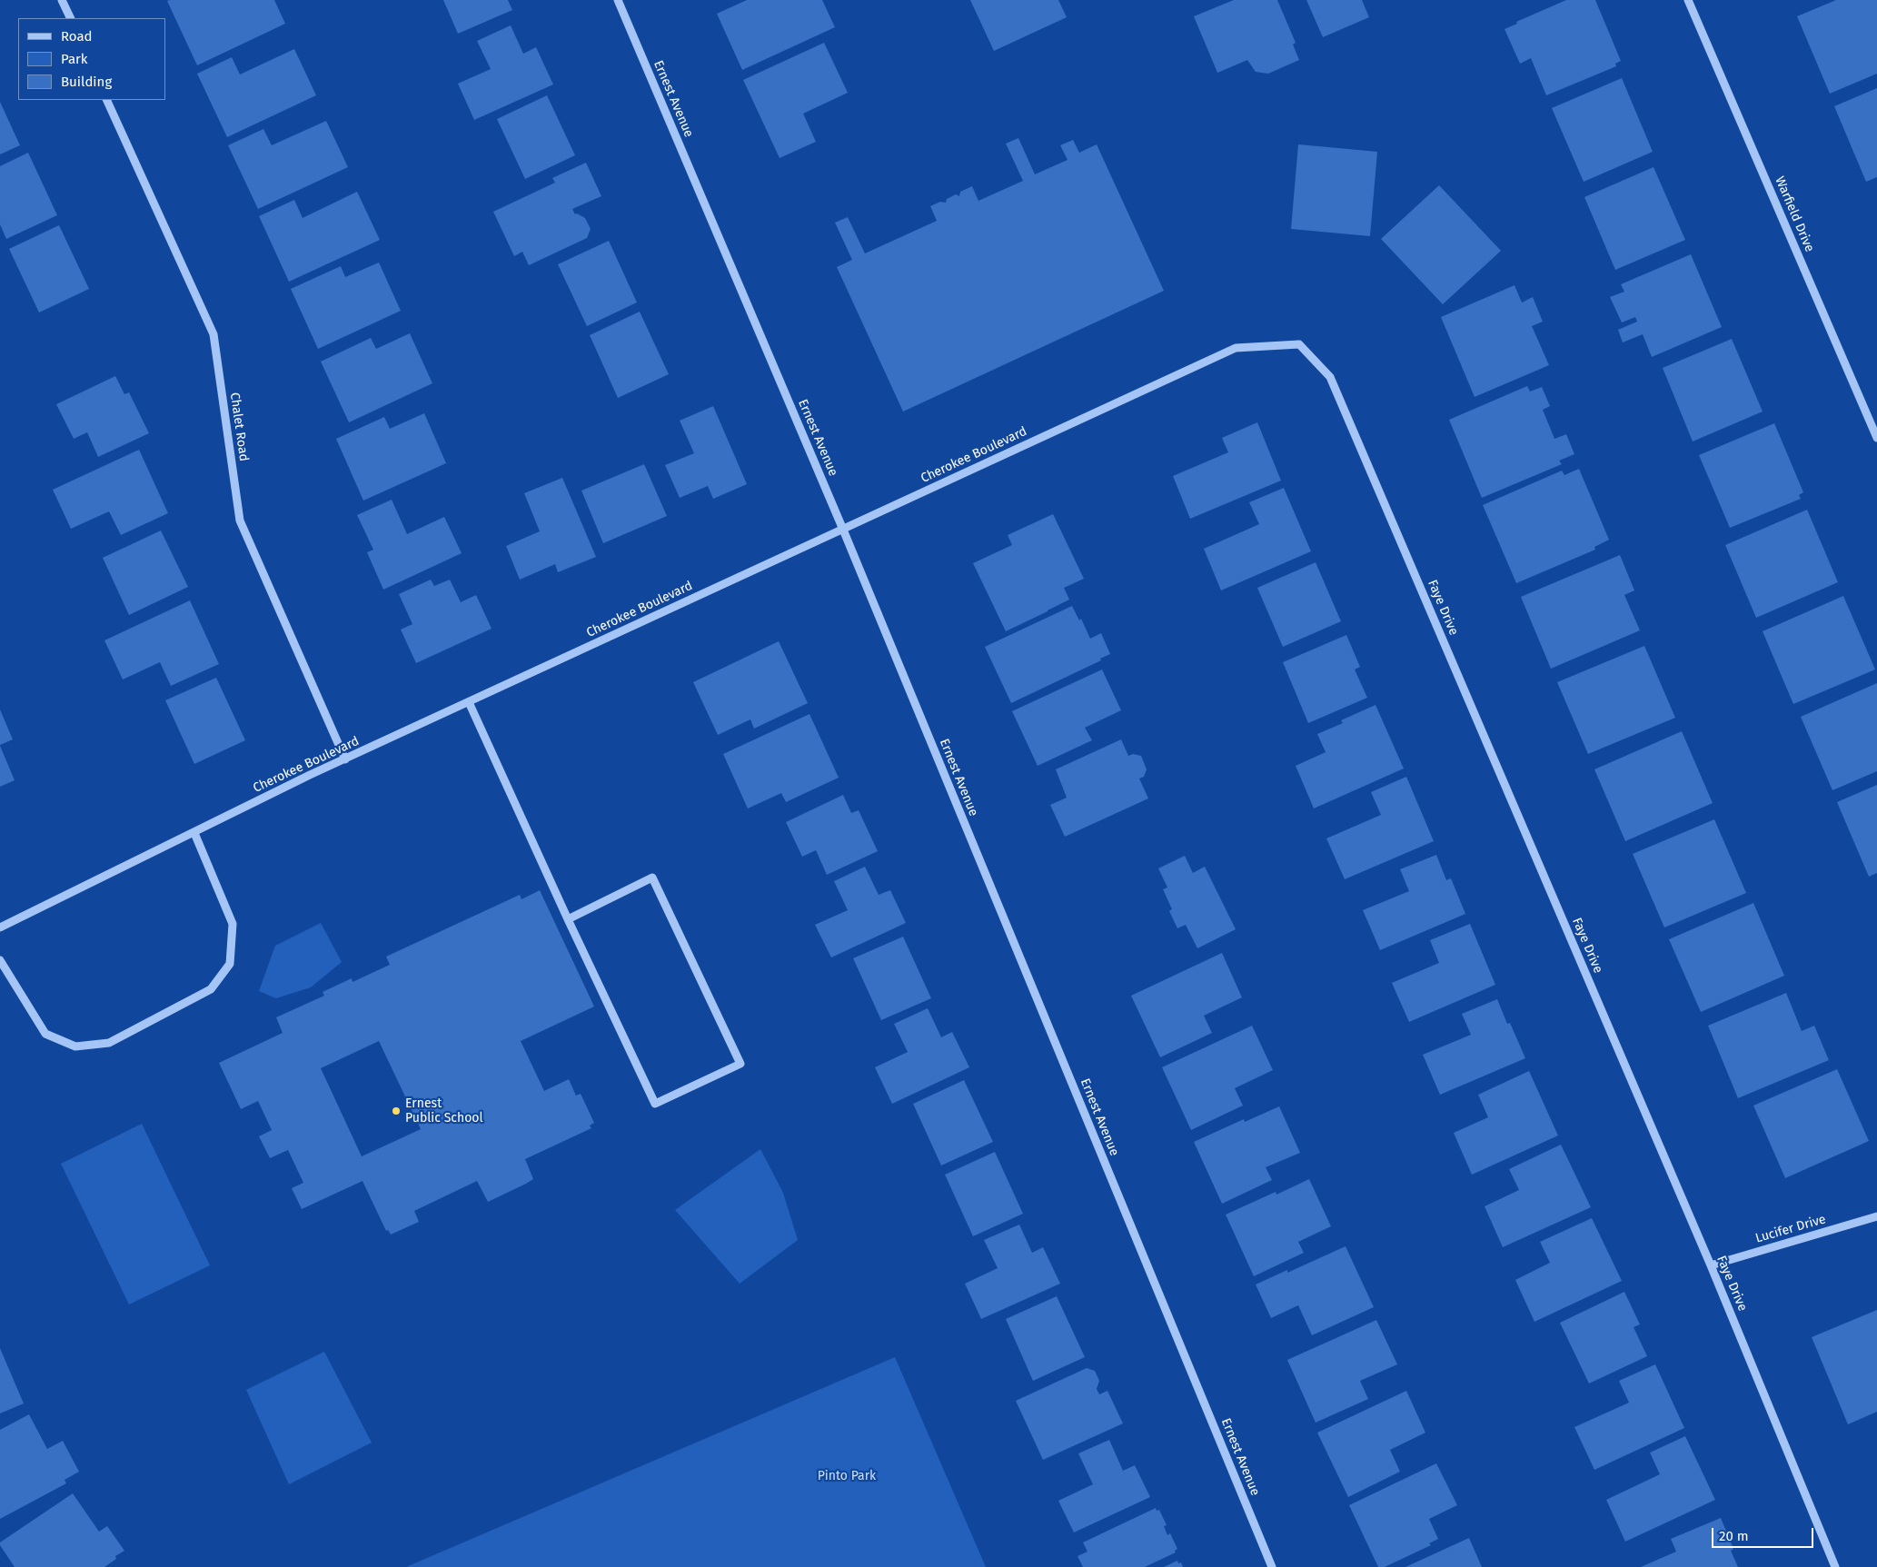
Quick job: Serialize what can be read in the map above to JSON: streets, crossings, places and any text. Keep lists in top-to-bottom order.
{
  "streets": {
    "street": [
      "Ernest Avenue",
      "Warfield Drive",
      "Chalet Road",
      "Cherokee Boulevard",
      "Faye Drive",
      "Lucifer Drive"
    ]
  },
  "crossings": [
    ["Ernest Avenue", "Cherokee Boulevard"],
    ["Chalet Road", "Cherokee Boulevard"],
    ["Cherokee Boulevard", "Faye Drive"],
    ["Faye Drive", "Lucifer Drive"]
  ],
  "parks": ["Pinto Park"],
  "places": ["Ernest Public School"],
  "legend": ["Road", "Park", "Building"],
  "scale_bar": "20 m"
}
